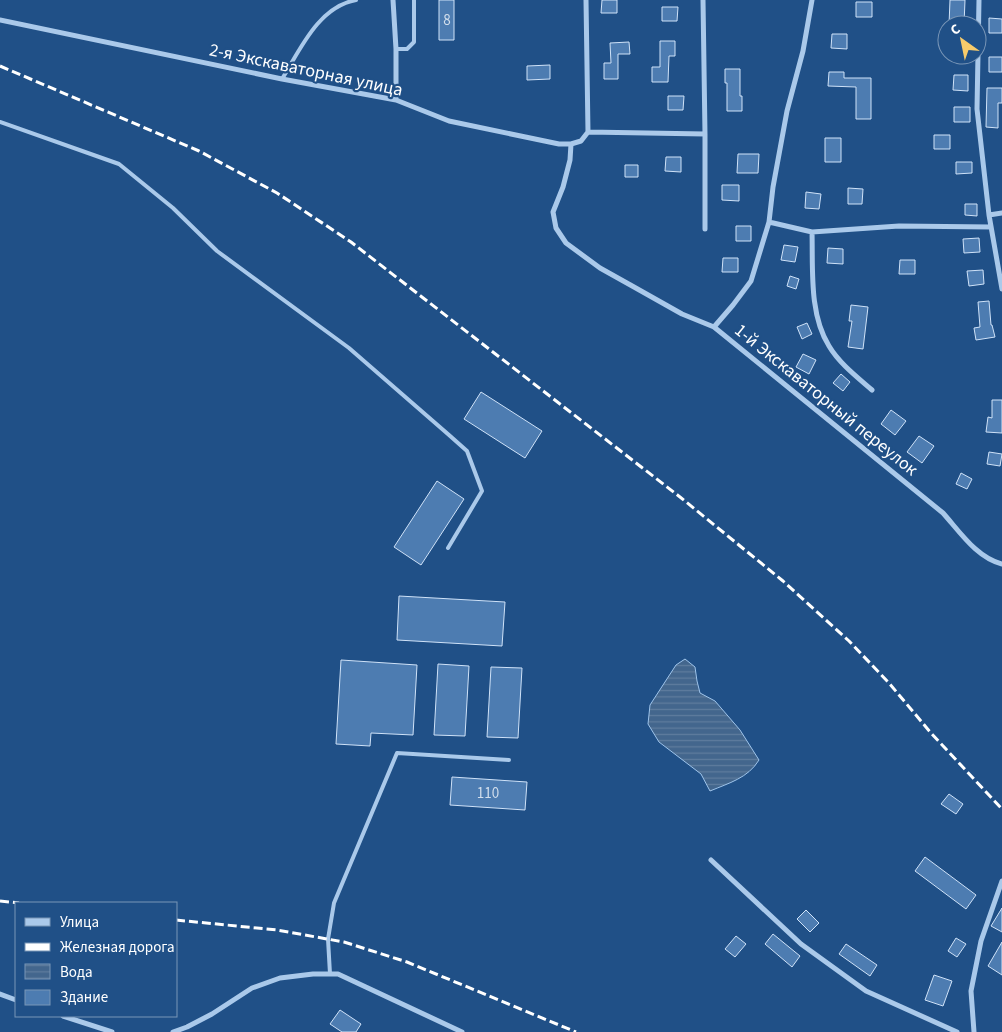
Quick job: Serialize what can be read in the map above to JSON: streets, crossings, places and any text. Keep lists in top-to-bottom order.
{
  "streets": {
    "street": ["2-я Экскаваторная улица", "1-й Экскаваторный переулок"]
  },
  "house_numbers": ["8", "110"],
  "legend": [
    "Улица",
    "Железная дорога",
    "Вода",
    "Здание"
  ],
  "north": "top left"
}
